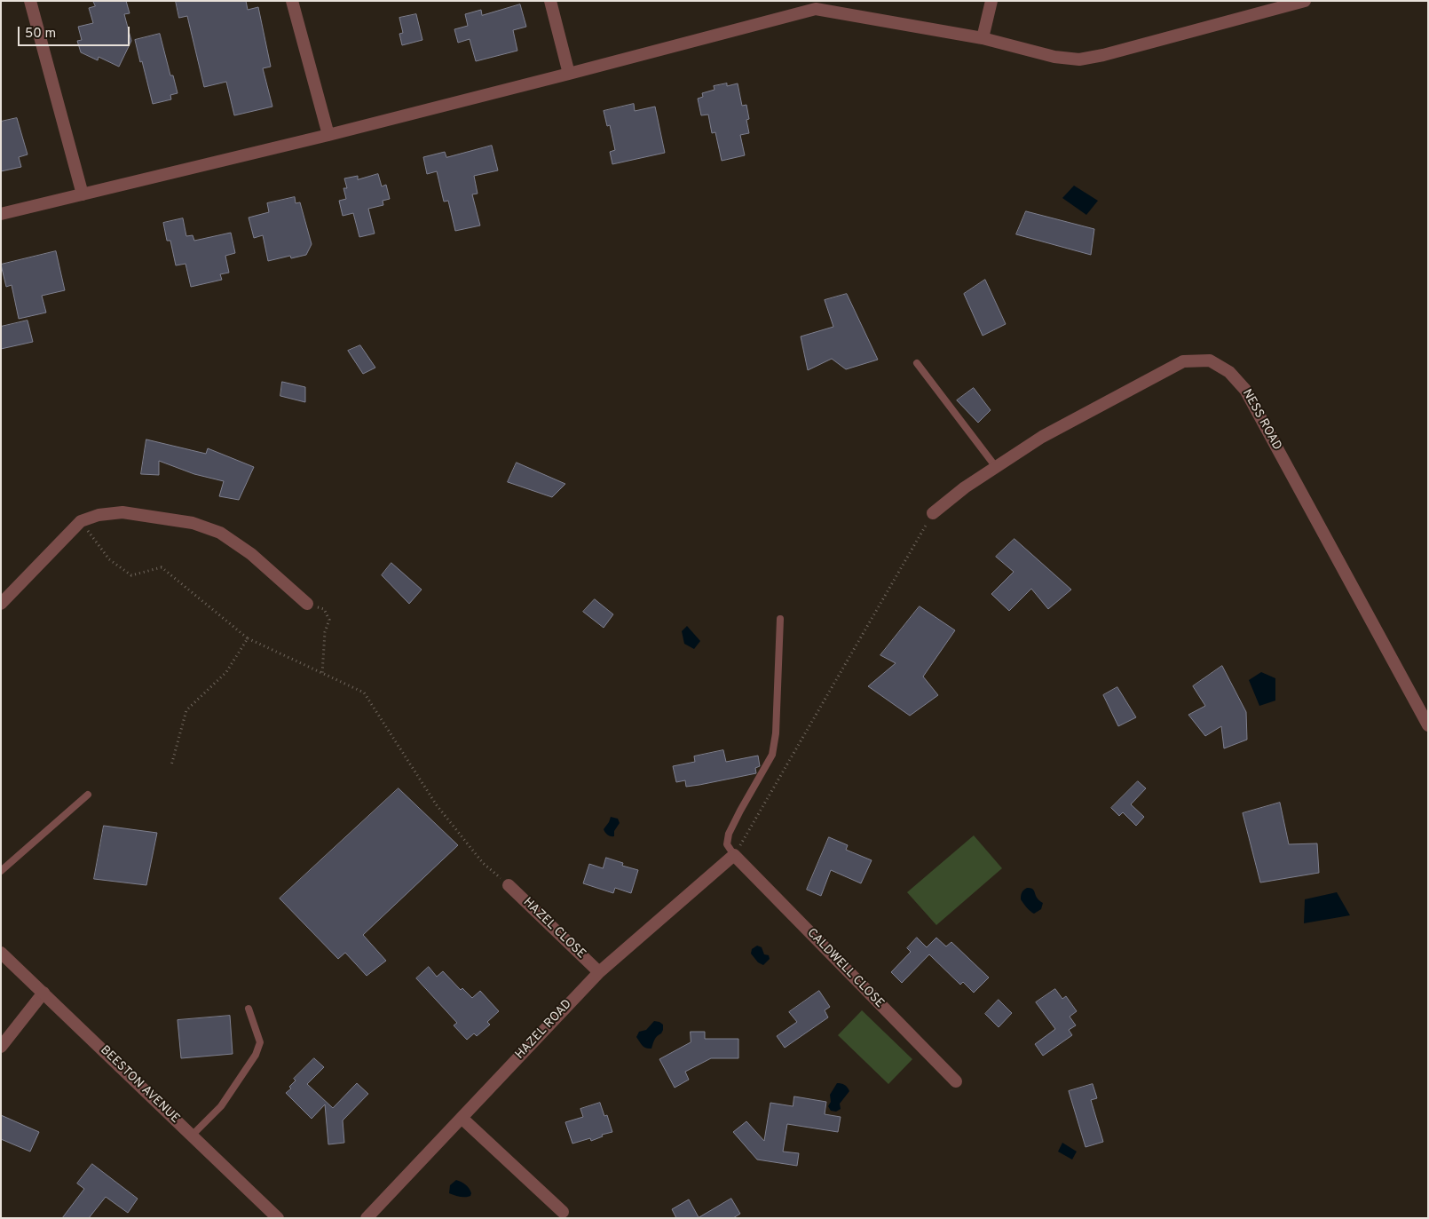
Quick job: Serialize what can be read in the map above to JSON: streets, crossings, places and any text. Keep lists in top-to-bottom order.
{
  "streets": {
    "street": [
      "NESS ROAD",
      "HAZEL CLOSE",
      "CALDWELL CLOSE",
      "HAZEL ROAD",
      "BEESTON AVENUE"
    ]
  },
  "crossings": [
    ["HAZEL CLOSE", "HAZEL ROAD"],
    ["CALDWELL CLOSE", "HAZEL ROAD"]
  ],
  "scale_bar": "50 m"
}
